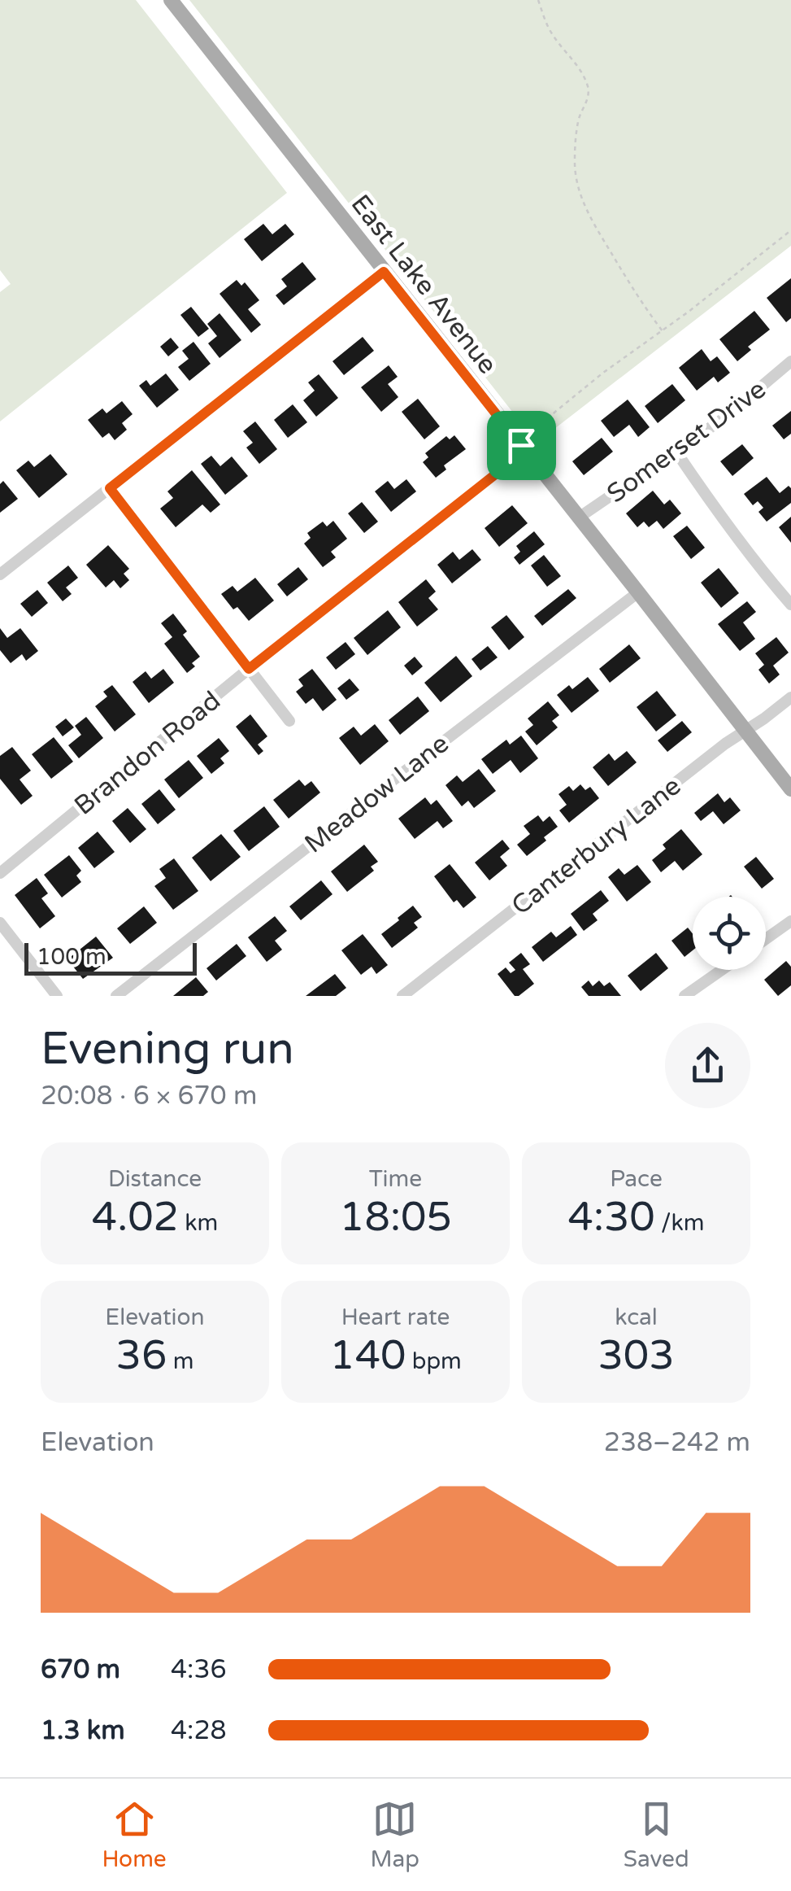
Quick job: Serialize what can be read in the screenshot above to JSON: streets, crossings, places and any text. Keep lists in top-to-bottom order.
{
  "streets": {
    "main road": ["East Lake Avenue"],
    "street": [
      "Somerset Drive",
      "Brandon Road",
      "Meadow Lane",
      "Canterbury Lane"
    ]
  },
  "crossings": [
    ["East Lake Avenue", "Somerset Drive"],
    ["East Lake Avenue", "Brandon Road"],
    ["East Lake Avenue", "Meadow Lane"],
    ["East Lake Avenue", "Canterbury Lane"]
  ],
  "scale_bar": "100 m",
  "page": {
    "scale": "100 m",
    "heading": ["Evening run", "20:08 · 6 × 670 m"],
    "stats": [
      ["Distance", "4.02 km"],
      ["Time", "18:05"],
      ["Pace", "4:30 /km"],
      ["Elevation", "36 m"],
      ["Heart rate", "140 bpm"],
      ["kcal", "303"]
    ],
    "chart": ["Elevation", "238–242 m"],
    "list": [
      {
        "name": "670 m",
        "note": "4:36"
      },
      {
        "name": "1.3 km",
        "note": "4:28"
      }
    ],
    "tabs": ["Home", "Map", "Saved"]
  }
}
